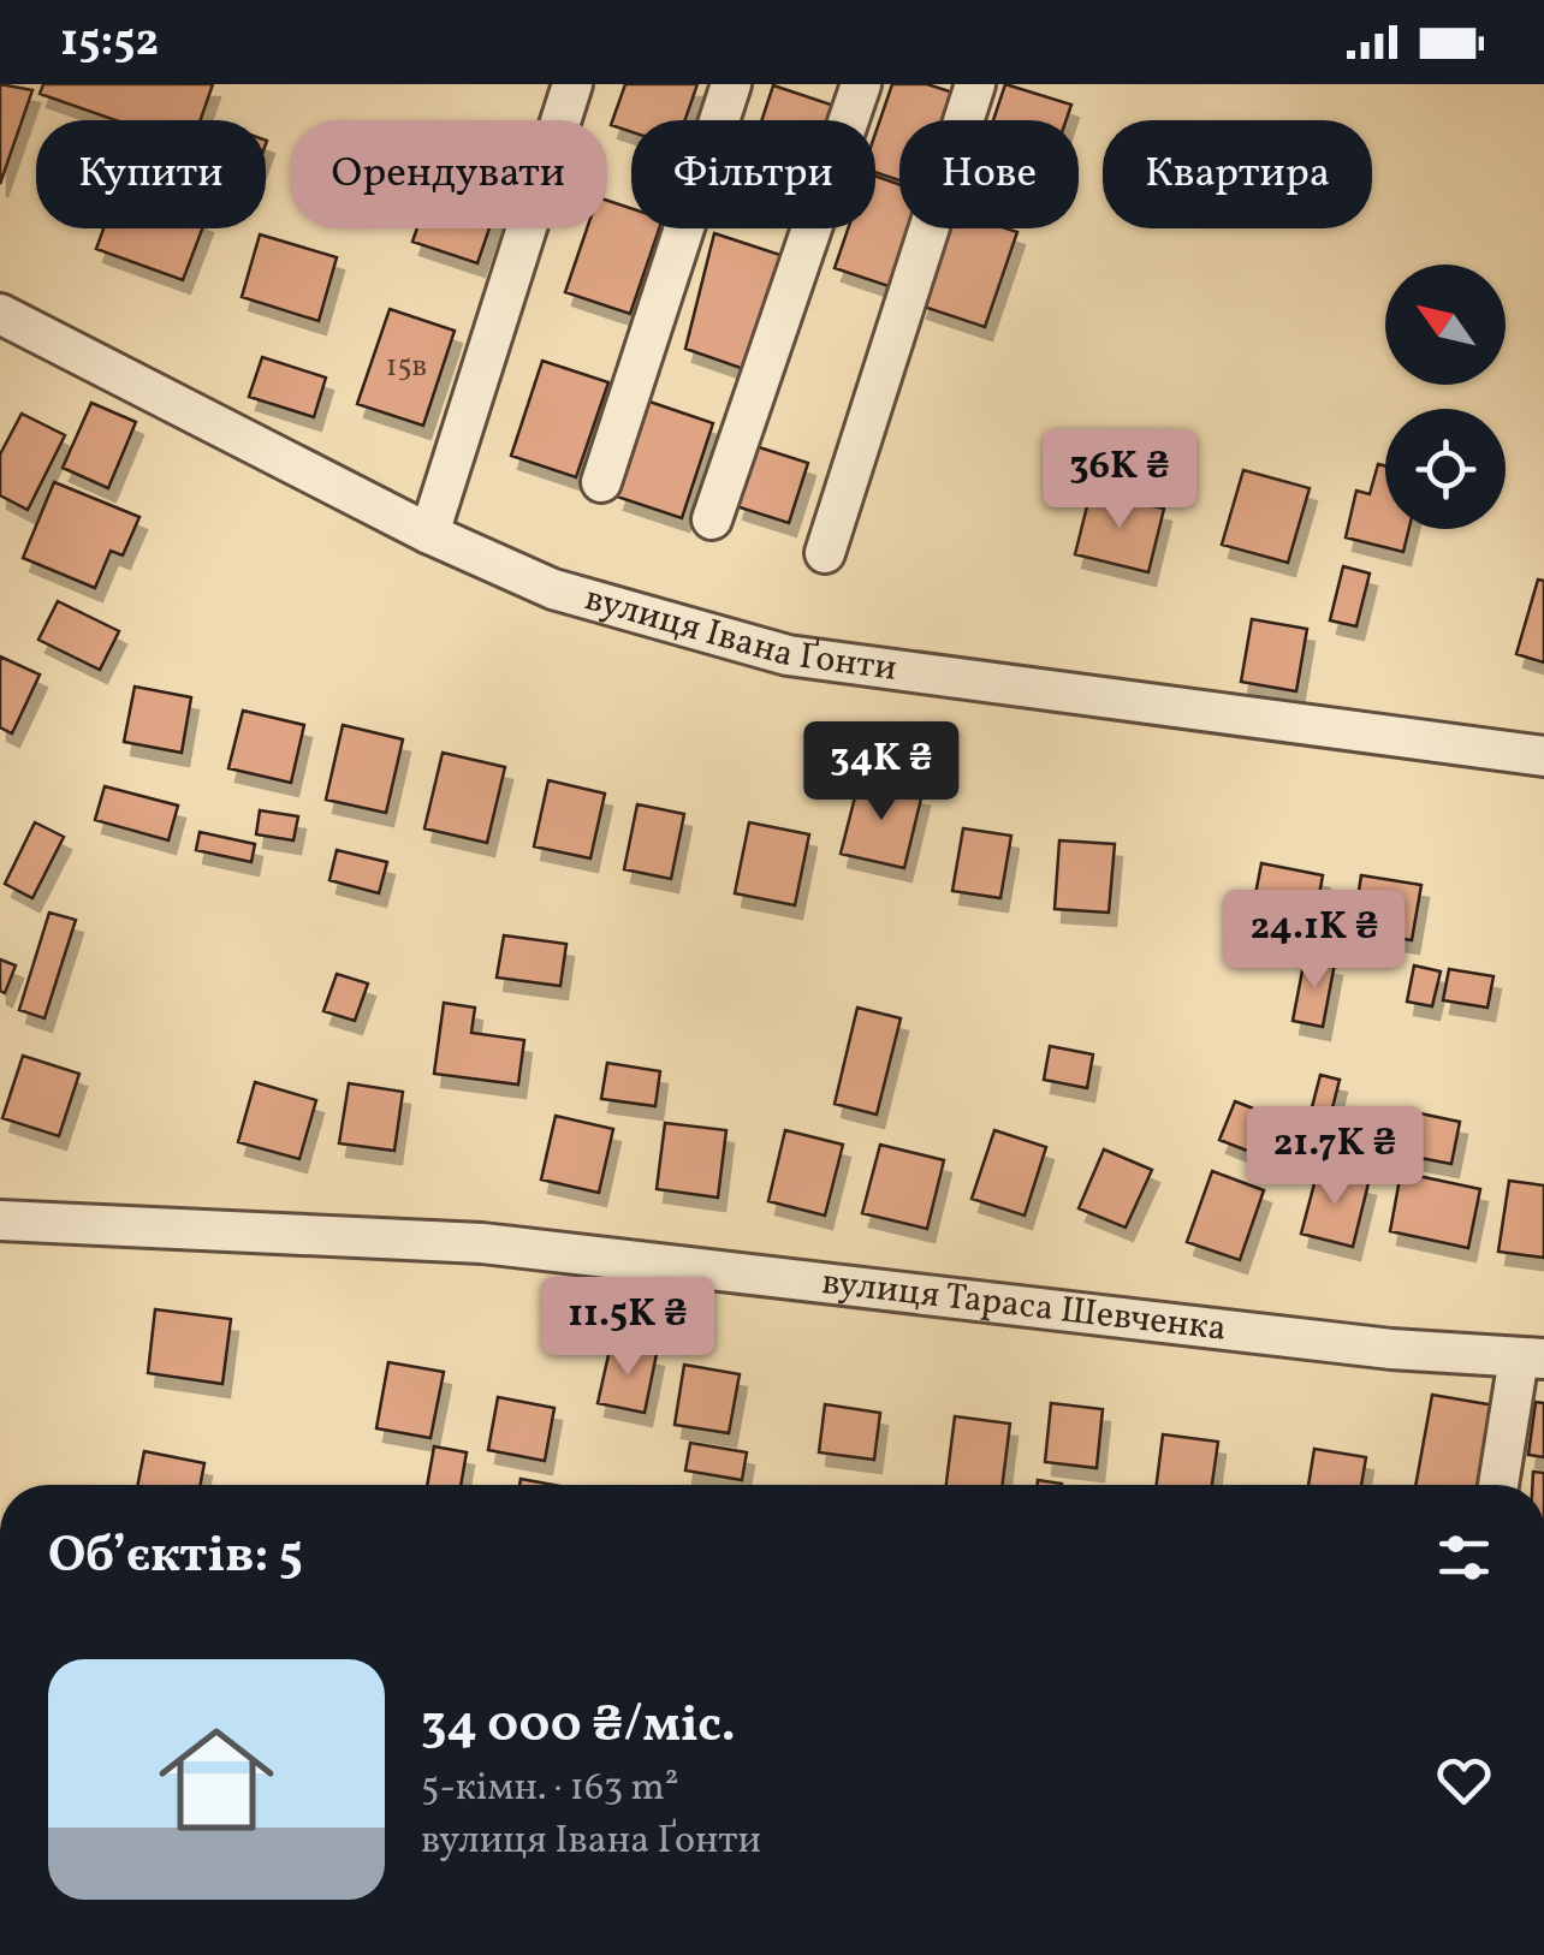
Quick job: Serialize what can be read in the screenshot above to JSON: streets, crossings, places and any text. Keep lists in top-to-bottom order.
{
  "streets": {
    "street": ["вулиця Івана Ґонти", "вулиця Тараса Шевченка"]
  },
  "house_numbers": ["15в"],
  "north": "top left",
  "page": {
    "status": "15:52",
    "chip": [
      "Купити",
      "Орендувати",
      "Фільтри",
      "Нове",
      "Квартира"
    ],
    "price": [
      "36K ₴",
      "34K ₴",
      "24.1K ₴",
      "21.7K ₴",
      "11.5K ₴"
    ],
    "heading": "Об’єктів: 5",
    "list": [
      {
        "name": "34 000 ₴/міс.",
        "note": "5-кімн. · 163 m² · вулиця Івана Ґонти"
      }
    ]
  }
}
